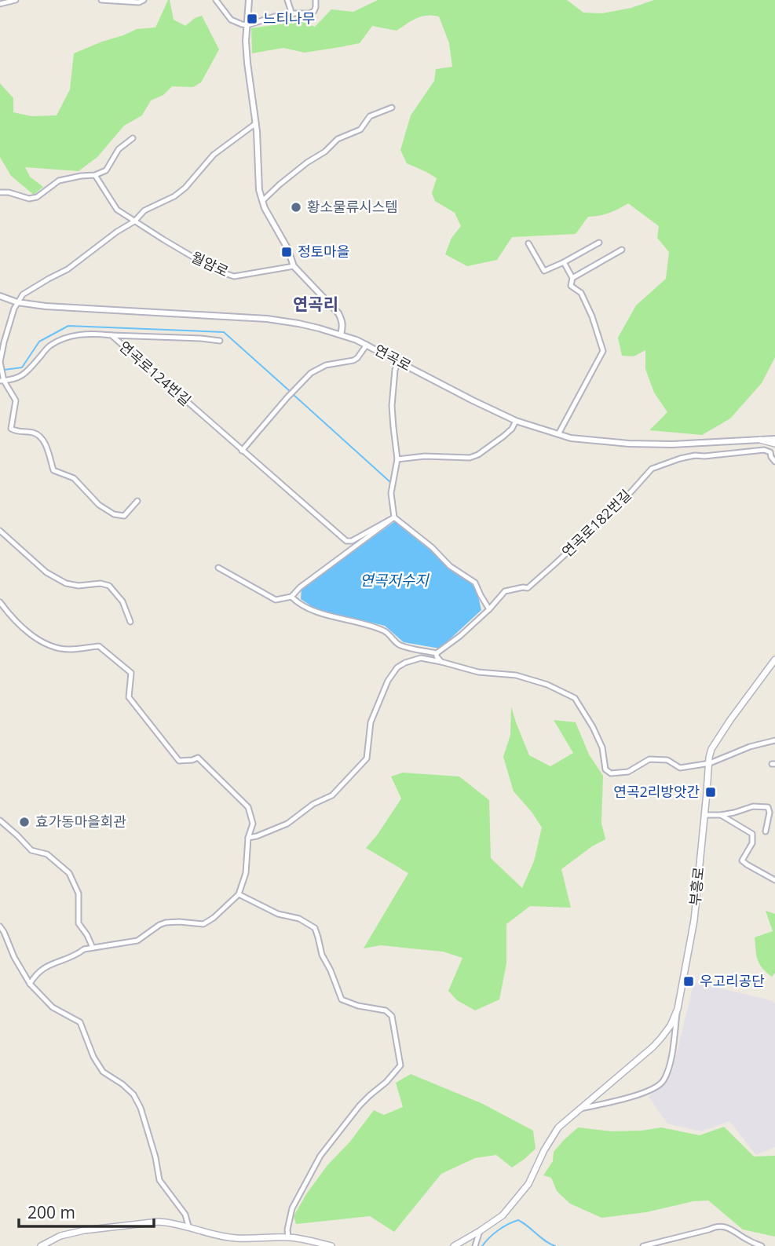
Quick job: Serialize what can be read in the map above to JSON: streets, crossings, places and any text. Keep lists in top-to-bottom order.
{
  "streets": {
    "main road": ["부흥로"],
    "street": [
      "월암로",
      "연곡로",
      "연곡로124번길",
      "연곡로182번길"
    ]
  },
  "districts": ["연곡리"],
  "water": ["연곡저수지"],
  "places": {
    "transit": [
      "느티나무",
      "정토마을",
      "연곡2리방앗간",
      "우고리공단"
    ],
    "other": ["황소물류시스템", "효가동마을회관"]
  },
  "scale_bar": "200 m"
}
